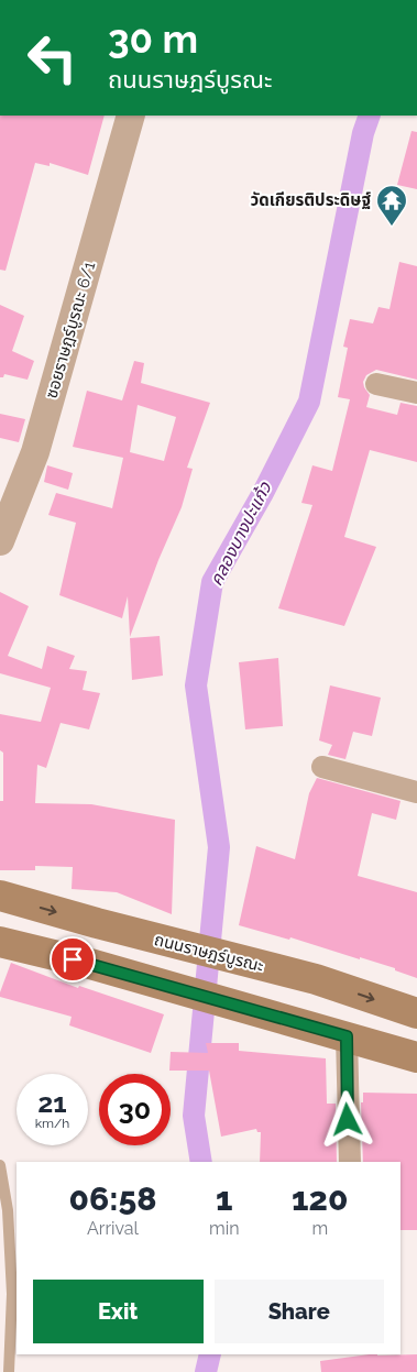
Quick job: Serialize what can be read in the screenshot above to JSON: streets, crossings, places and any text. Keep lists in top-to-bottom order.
{
  "streets": {
    "main road": ["ถนนราษฎร์บูรณะ"],
    "street": ["ซอยราษฎร์บูรณะ 6/1"]
  },
  "water": ["คลองบางปะแก้ว"],
  "places": {
    "temple": ["วัดเกียรติประดิษฐ์"]
  },
  "page": {
    "turn": ["30 m", "ถนนราษฎร์บูรณะ"],
    "speed": "21 km/h",
    "limit": "30",
    "eta": [
      "06:58",
      "Arrival",
      "1",
      "min",
      "120",
      "m"
    ],
    "buttons": ["Exit", "Share"]
  }
}
